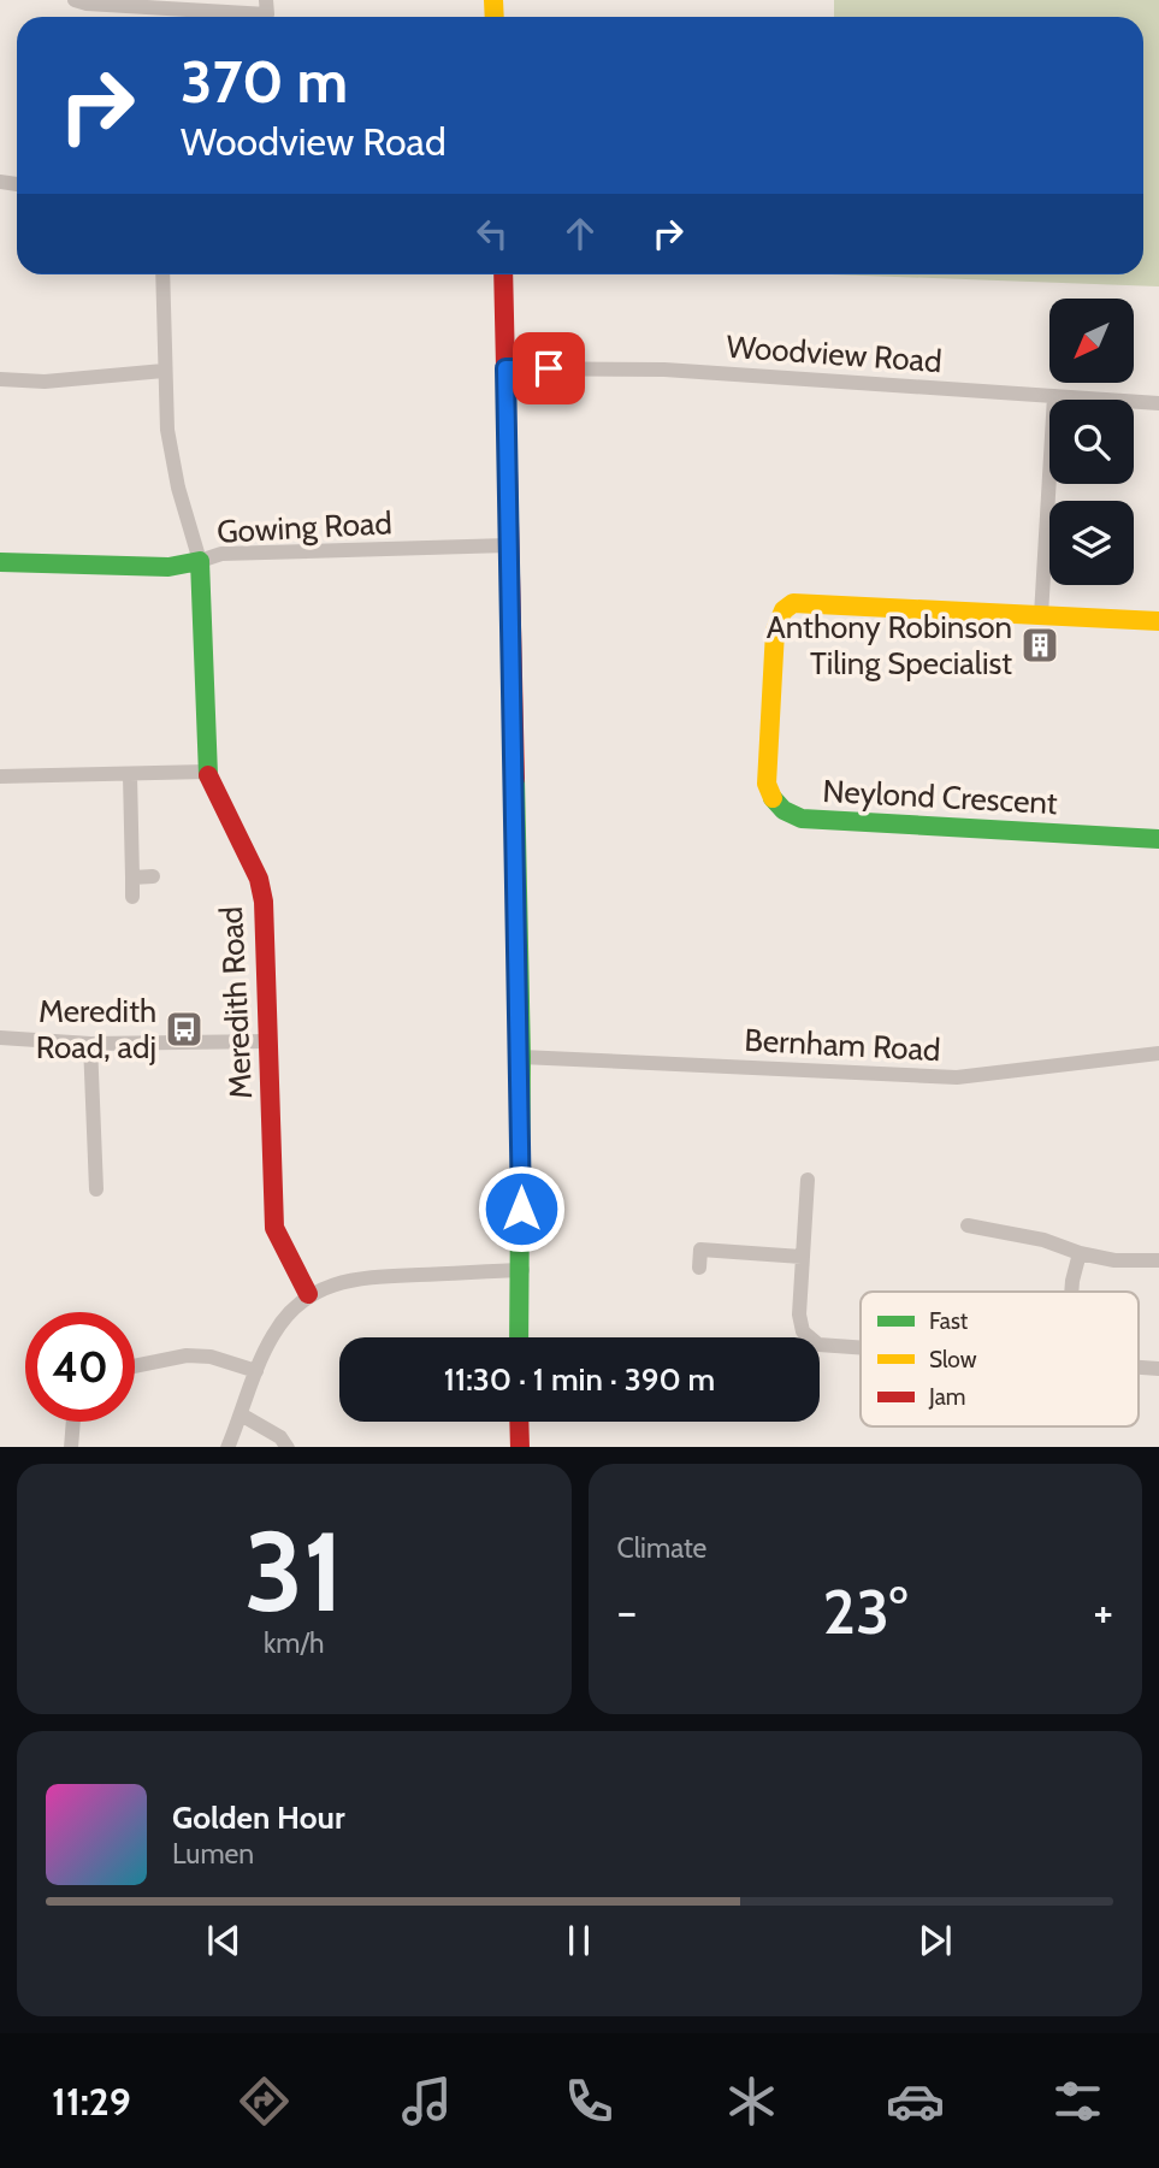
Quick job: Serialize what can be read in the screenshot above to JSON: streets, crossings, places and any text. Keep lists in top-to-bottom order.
{
  "streets": {
    "street": [
      "Woodview Road",
      "Gowing Road",
      "Neylond Crescent",
      "Meredith Road",
      "Bernham Road"
    ]
  },
  "crossings": [
    ["Gowing Road", "Meredith Road"]
  ],
  "places": {
    "building": ["Anthony Robinson Tiling Specialist"],
    "bus stop": ["Meredith Road, adj"]
  },
  "legend": ["Fast", "Slow", "Jam"],
  "north": "bottom left",
  "page": {
    "turn": ["370 m", "Woodview Road"],
    "limit": "40",
    "trip": "11:30 · 1 min · 390 m",
    "tile": [
      ["31", "km/h"],
      "Climate"
    ],
    "heat": ["−", "23°", "+"],
    "song": ["Golden Hour", "Lumen"],
    "tabs": "11:29"
  }
}
